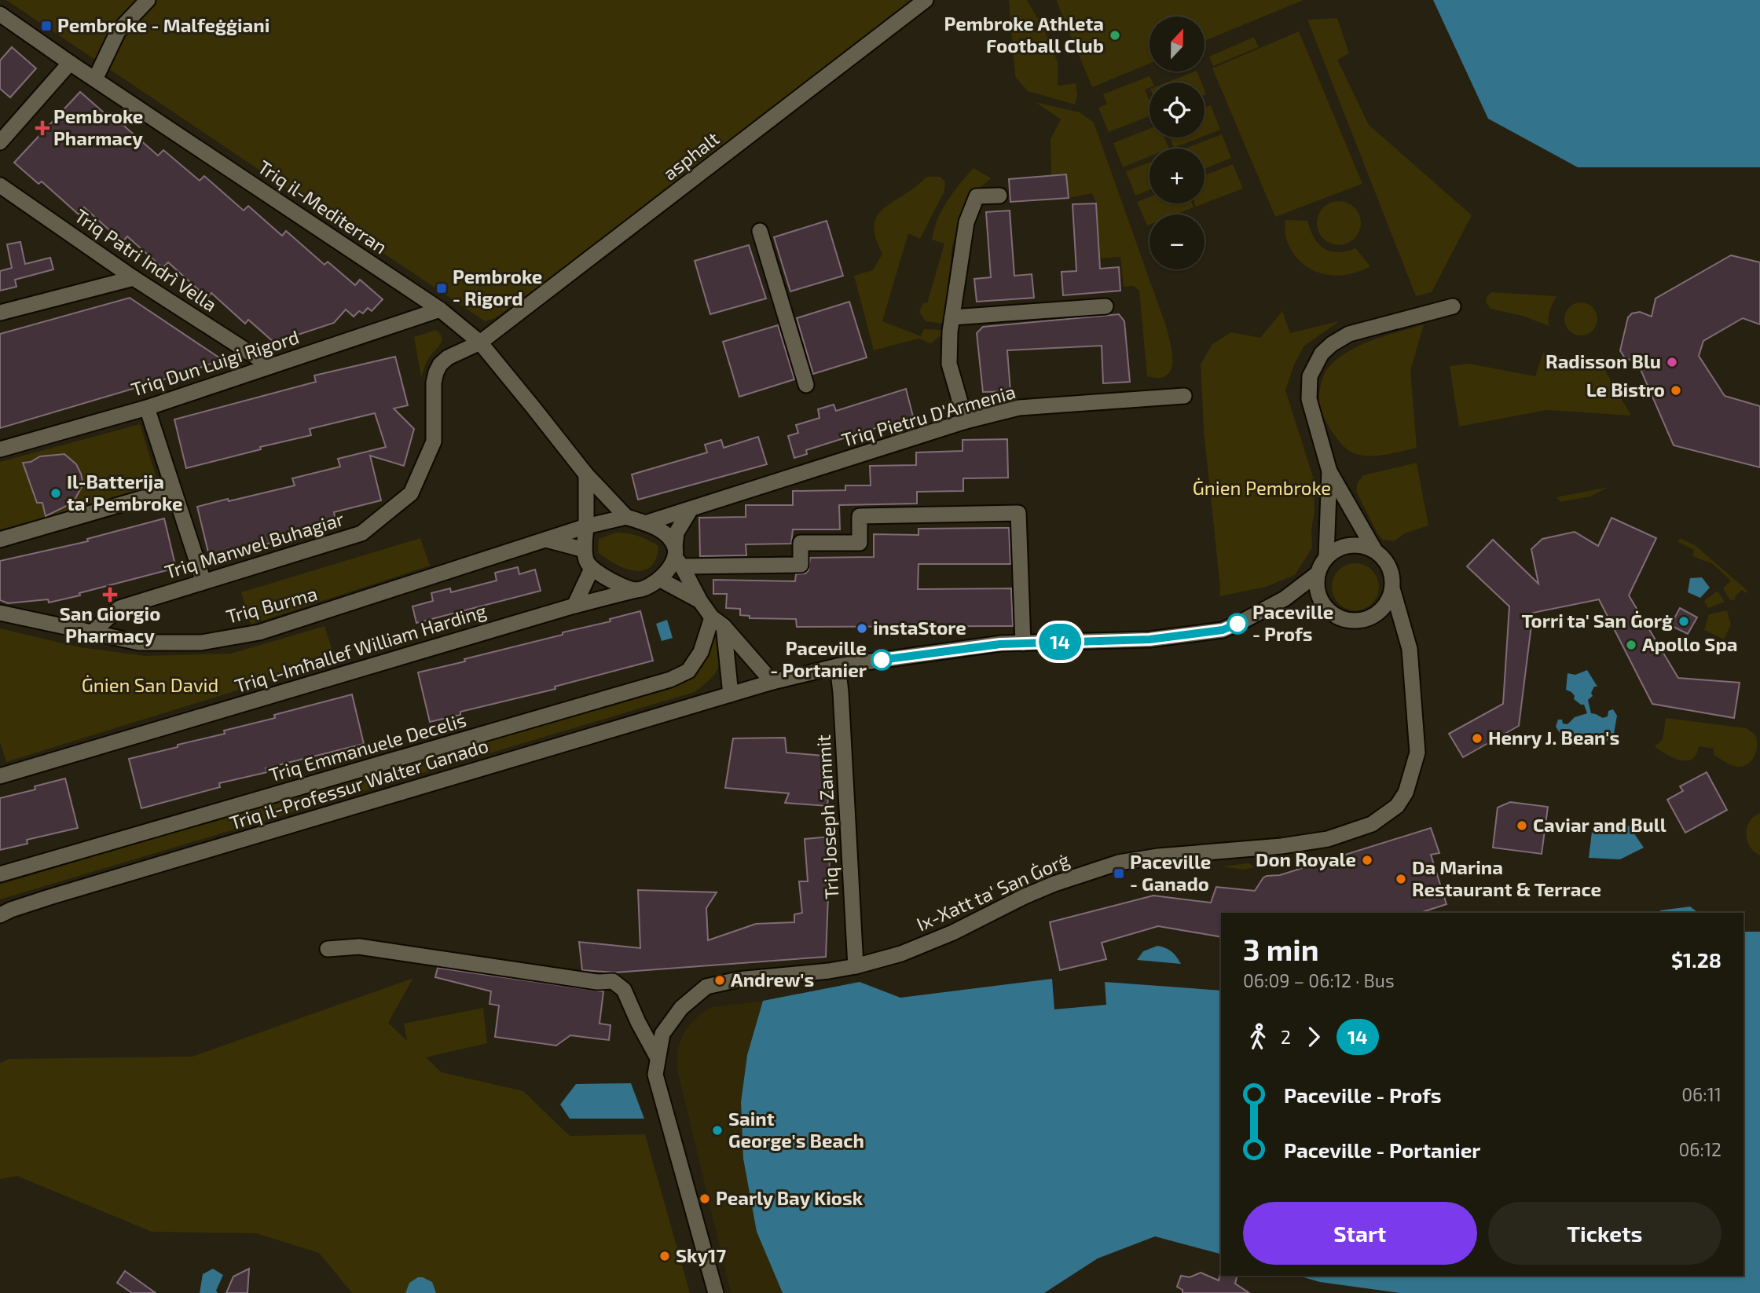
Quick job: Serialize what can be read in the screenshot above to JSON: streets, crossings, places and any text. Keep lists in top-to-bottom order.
{
  "streets": {
    "street": [
      "asphalt",
      "Triq il-Mediterran",
      "Triq Patri Indrì Vella",
      "Triq Dun Luigi Rigord",
      "Triq Pietru D'Armenia",
      "Triq Manwel Buhagiar",
      "Triq Burma",
      "Triq l-Imħallef William Harding",
      "Triq Emmanuele Decelis",
      "Triq il-Professur Walter Ganado",
      "Triq Joseph Zammit",
      "Ix-Xatt ta' San Ġorġ"
    ]
  },
  "crossings": [
    ["asphalt", "Triq il-Mediterran"],
    ["asphalt", "Triq Manwel Buhagiar"],
    ["Triq il-Mediterran", "Triq Dun Luigi Rigord"],
    ["Triq il-Mediterran", "Triq Pietru D'Armenia"],
    ["Triq il-Mediterran", "Triq Manwel Buhagiar"],
    ["Triq il-Mediterran", "Triq Burma"],
    ["Triq il-Mediterran", "Triq l-Imħallef William Harding"],
    ["Triq Patri Indrì Vella", "Triq Dun Luigi Rigord"],
    ["Triq Pietru D'Armenia", "Triq Burma"],
    ["Triq Pietru D'Armenia", "Triq l-Imħallef William Harding"],
    ["Triq Manwel Buhagiar", "Triq Burma"],
    ["Triq Burma", "Triq l-Imħallef William Harding"],
    ["Triq il-Professur Walter Ganado", "Triq Joseph Zammit"],
    ["Triq il-Professur Walter Ganado", "Ix-Xatt ta' San Ġorġ"],
    ["Triq Joseph Zammit", "Ix-Xatt ta' San Ġorġ"]
  ],
  "parks": ["Ġnien Pembroke", "Ġnien San David"],
  "places": {
    "transit": ["Pembroke - Malfeġġiani", "Pembroke - Rigord", "Paceville - Ganado"],
    "other": [
      "Pembroke Athleta Football Club",
      "Radisson Blu",
      "Le Bistro",
      "Il-Batterija ta' Pembroke",
      "Torri ta' San Ġorġ",
      "Paceville - Profs",
      "instaStore",
      "Apollo Spa",
      "Paceville - Portanier",
      "Henry J. Bean's",
      "Caviar and Bull",
      "Don Royale",
      "Da Marina Restaurant & Terrace",
      "Andrew's",
      "Saint George's Beach",
      "Pearly Bay Kiosk",
      "Sky17"
    ],
    "health": ["Pembroke Pharmacy", "San Giorgio Pharmacy"]
  },
  "lines": ["bus line 14"],
  "north": "top",
  "page": {
    "on_map": "14",
    "map_buttons": ["+", "−"],
    "heading": ["3 min", "06:09 – 06:12 · Bus", "$1.28"],
    "legs": ["2", "14"],
    "list": [
      {
        "name": "Paceville - Profs",
        "value": "06:11"
      },
      {
        "name": "Paceville - Portanier",
        "value": "06:12"
      }
    ],
    "buttons": ["Start", "Tickets"]
  }
}
